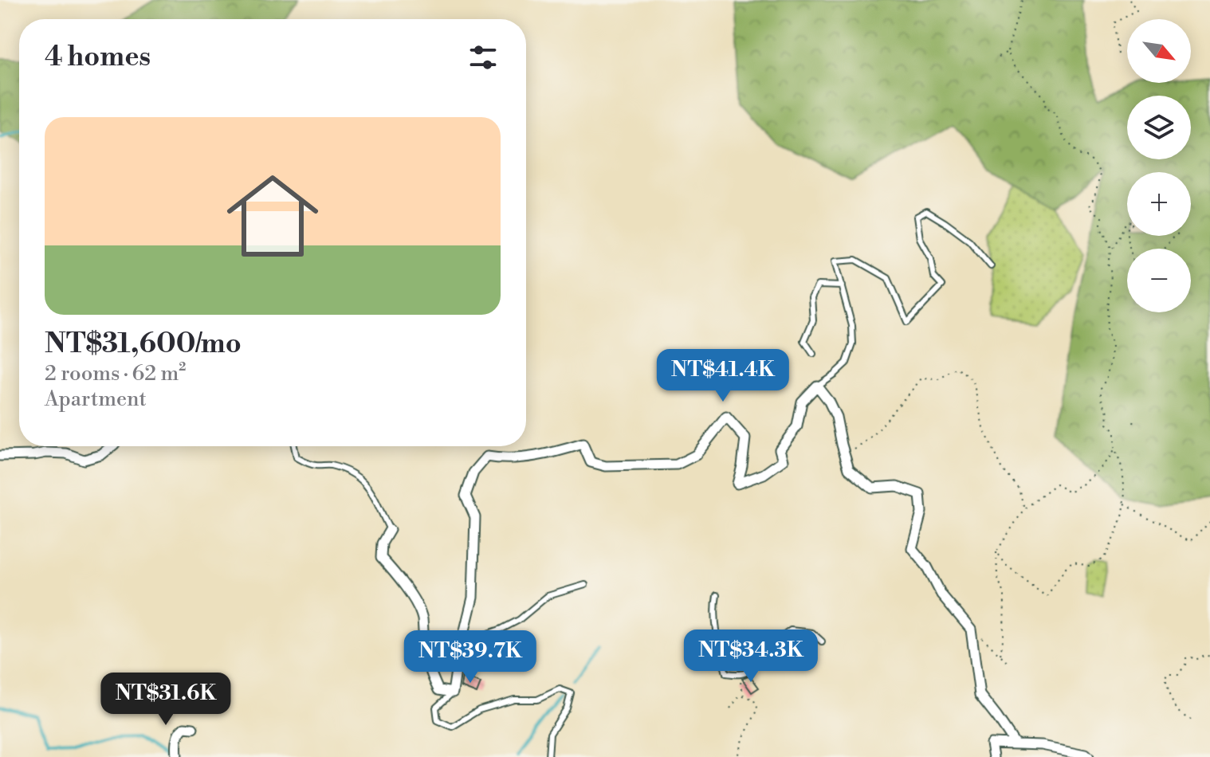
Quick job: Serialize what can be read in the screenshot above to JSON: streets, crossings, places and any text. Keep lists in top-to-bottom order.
{
  "north": "bottom right",
  "page": {
    "map_buttons": ["+", "−"],
    "heading": "4 homes",
    "list": [
      {
        "name": "NT$31,600/mo",
        "note": "2 rooms · 62 m² · Apartment"
      }
    ],
    "price": [
      "NT$41.4K",
      "NT$34.3K",
      "NT$39.7K",
      "NT$31.6K"
    ]
  }
}
